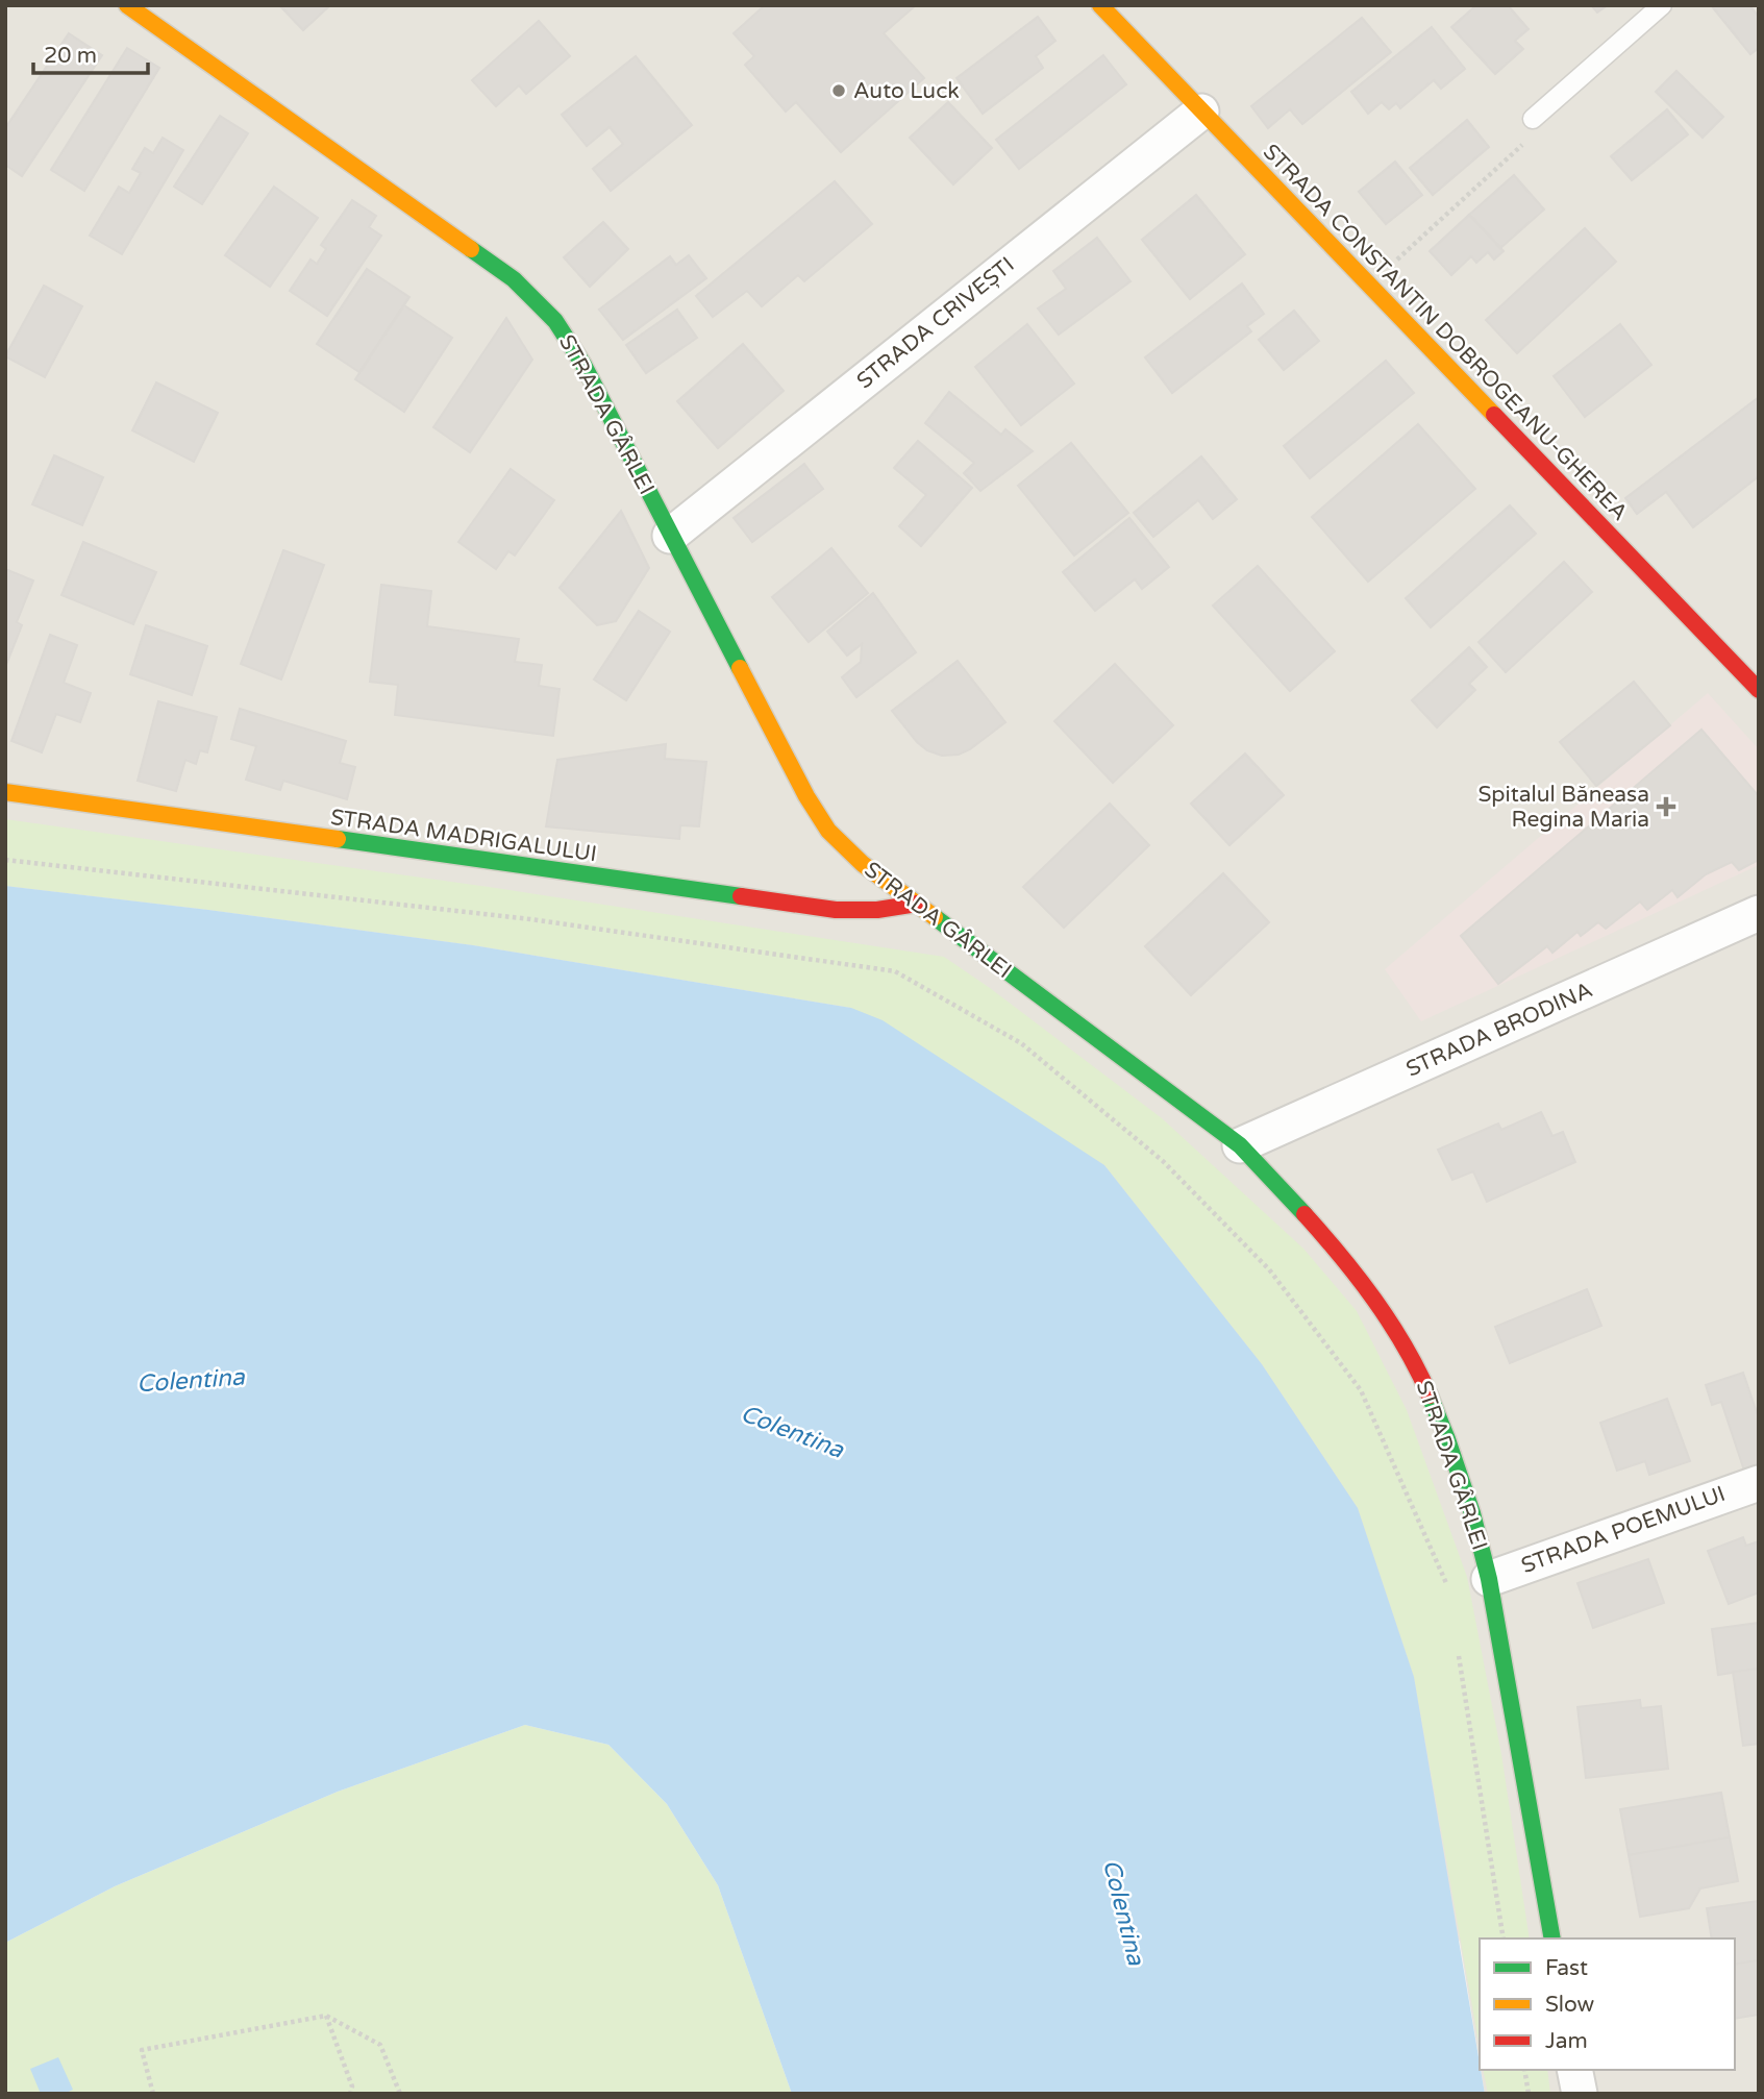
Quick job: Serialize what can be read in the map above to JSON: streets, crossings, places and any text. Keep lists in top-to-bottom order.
{
  "streets": {
    "street": [
      "STRADA CRIVEȘTI",
      "STRADA CONSTANTIN DOBROGEANU-GHEREA",
      "STRADA GÂRLEI",
      "STRADA MADRIGALULUI",
      "STRADA BRODINA",
      "STRADA POEMULUI"
    ]
  },
  "crossings": [
    ["STRADA CRIVEȘTI", "STRADA CONSTANTIN DOBROGEANU-GHEREA"],
    ["STRADA CRIVEȘTI", "STRADA GÂRLEI"],
    ["STRADA GÂRLEI", "STRADA MADRIGALULUI"],
    ["STRADA GÂRLEI", "STRADA BRODINA"],
    ["STRADA GÂRLEI", "STRADA POEMULUI"]
  ],
  "water": ["Colentina"],
  "places": {
    "other": ["Auto Luck"],
    "health": ["Spitalul Băneasa Regina Maria"]
  },
  "legend": ["Fast", "Slow", "Jam"],
  "scale_bar": "20 m"
}
